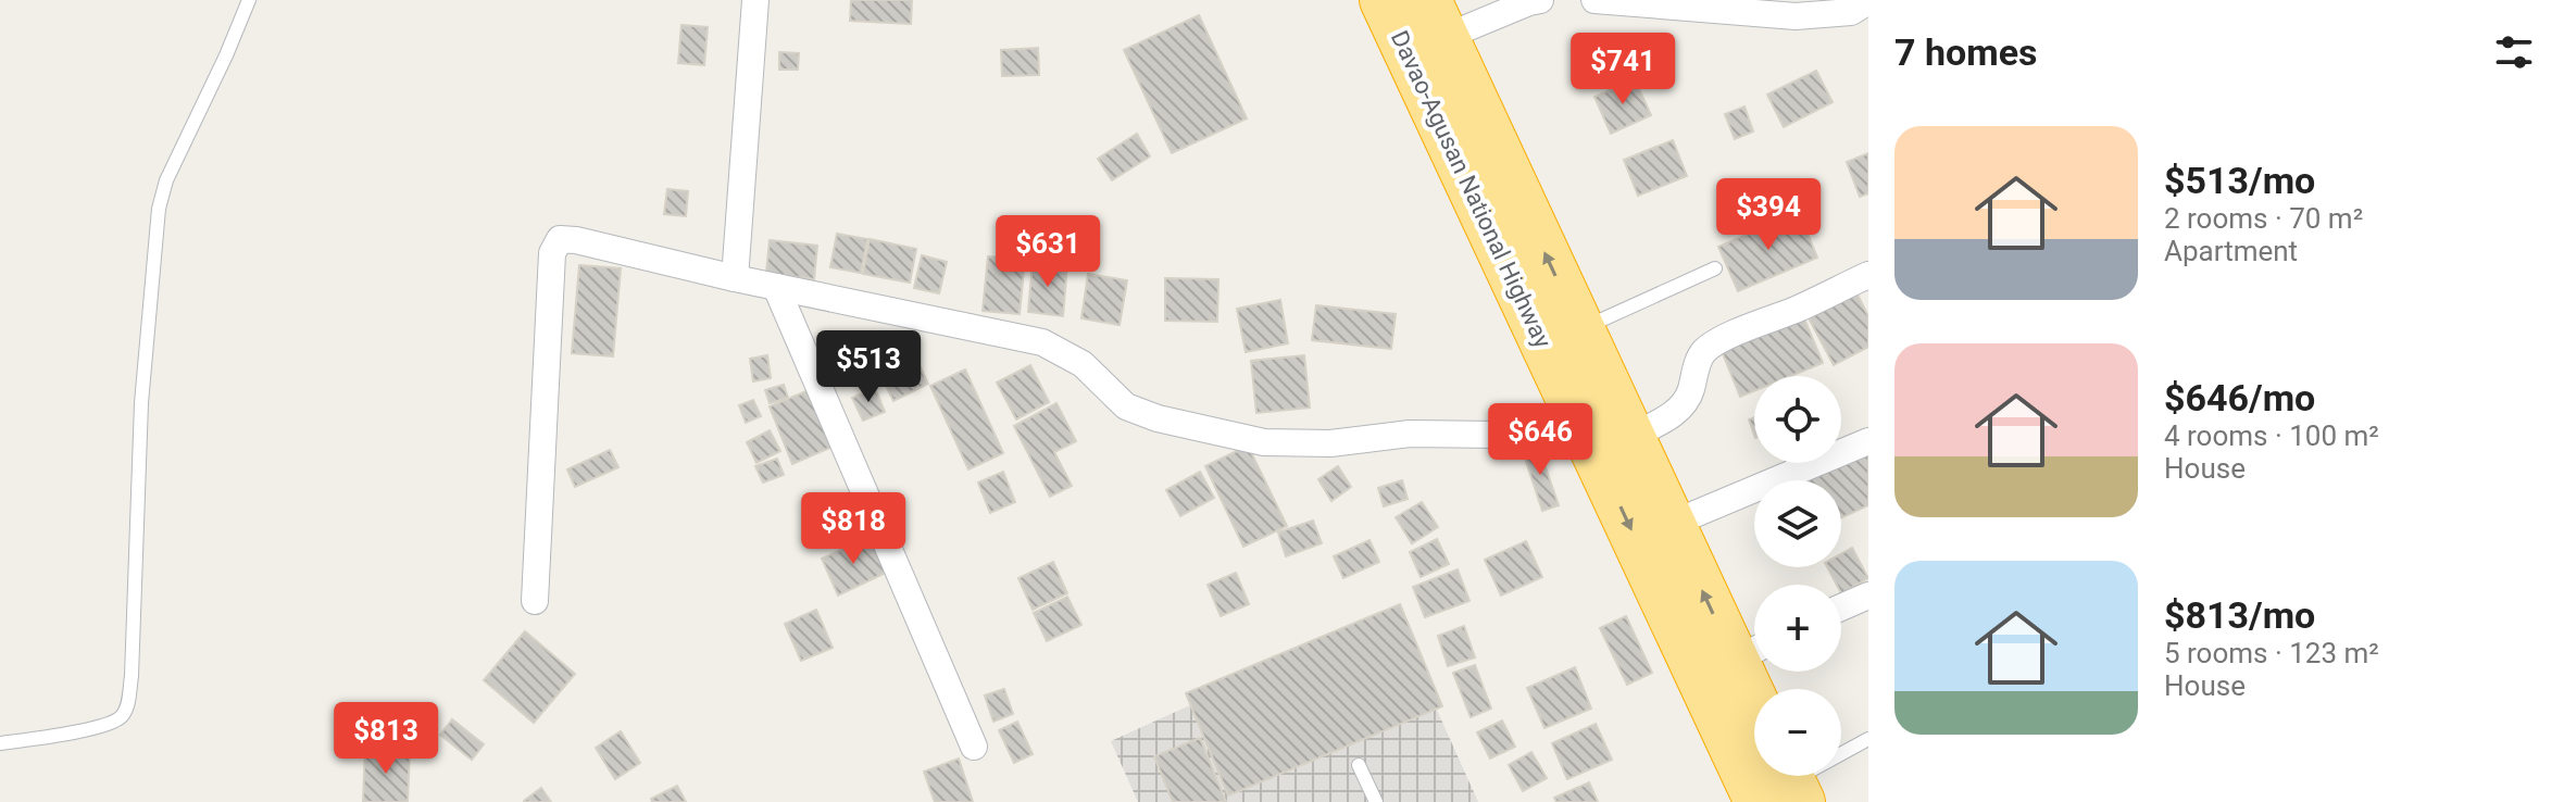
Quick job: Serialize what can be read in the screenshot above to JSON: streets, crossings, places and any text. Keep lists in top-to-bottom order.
{
  "streets": {
    "highway": ["Davao-Agusan National Highway"]
  },
  "page": {
    "heading": "7 homes",
    "price": [
      "$741",
      "$394",
      "$631",
      "$513",
      "$646",
      "$818",
      "$813"
    ],
    "list": [
      {
        "name": "$513/mo",
        "note": "2 rooms · 70 m² · Apartment"
      },
      {
        "name": "$646/mo",
        "note": "4 rooms · 100 m² · House"
      },
      {
        "name": "$813/mo",
        "note": "5 rooms · 123 m² · House"
      }
    ],
    "map_buttons": ["+", "−"]
  }
}
